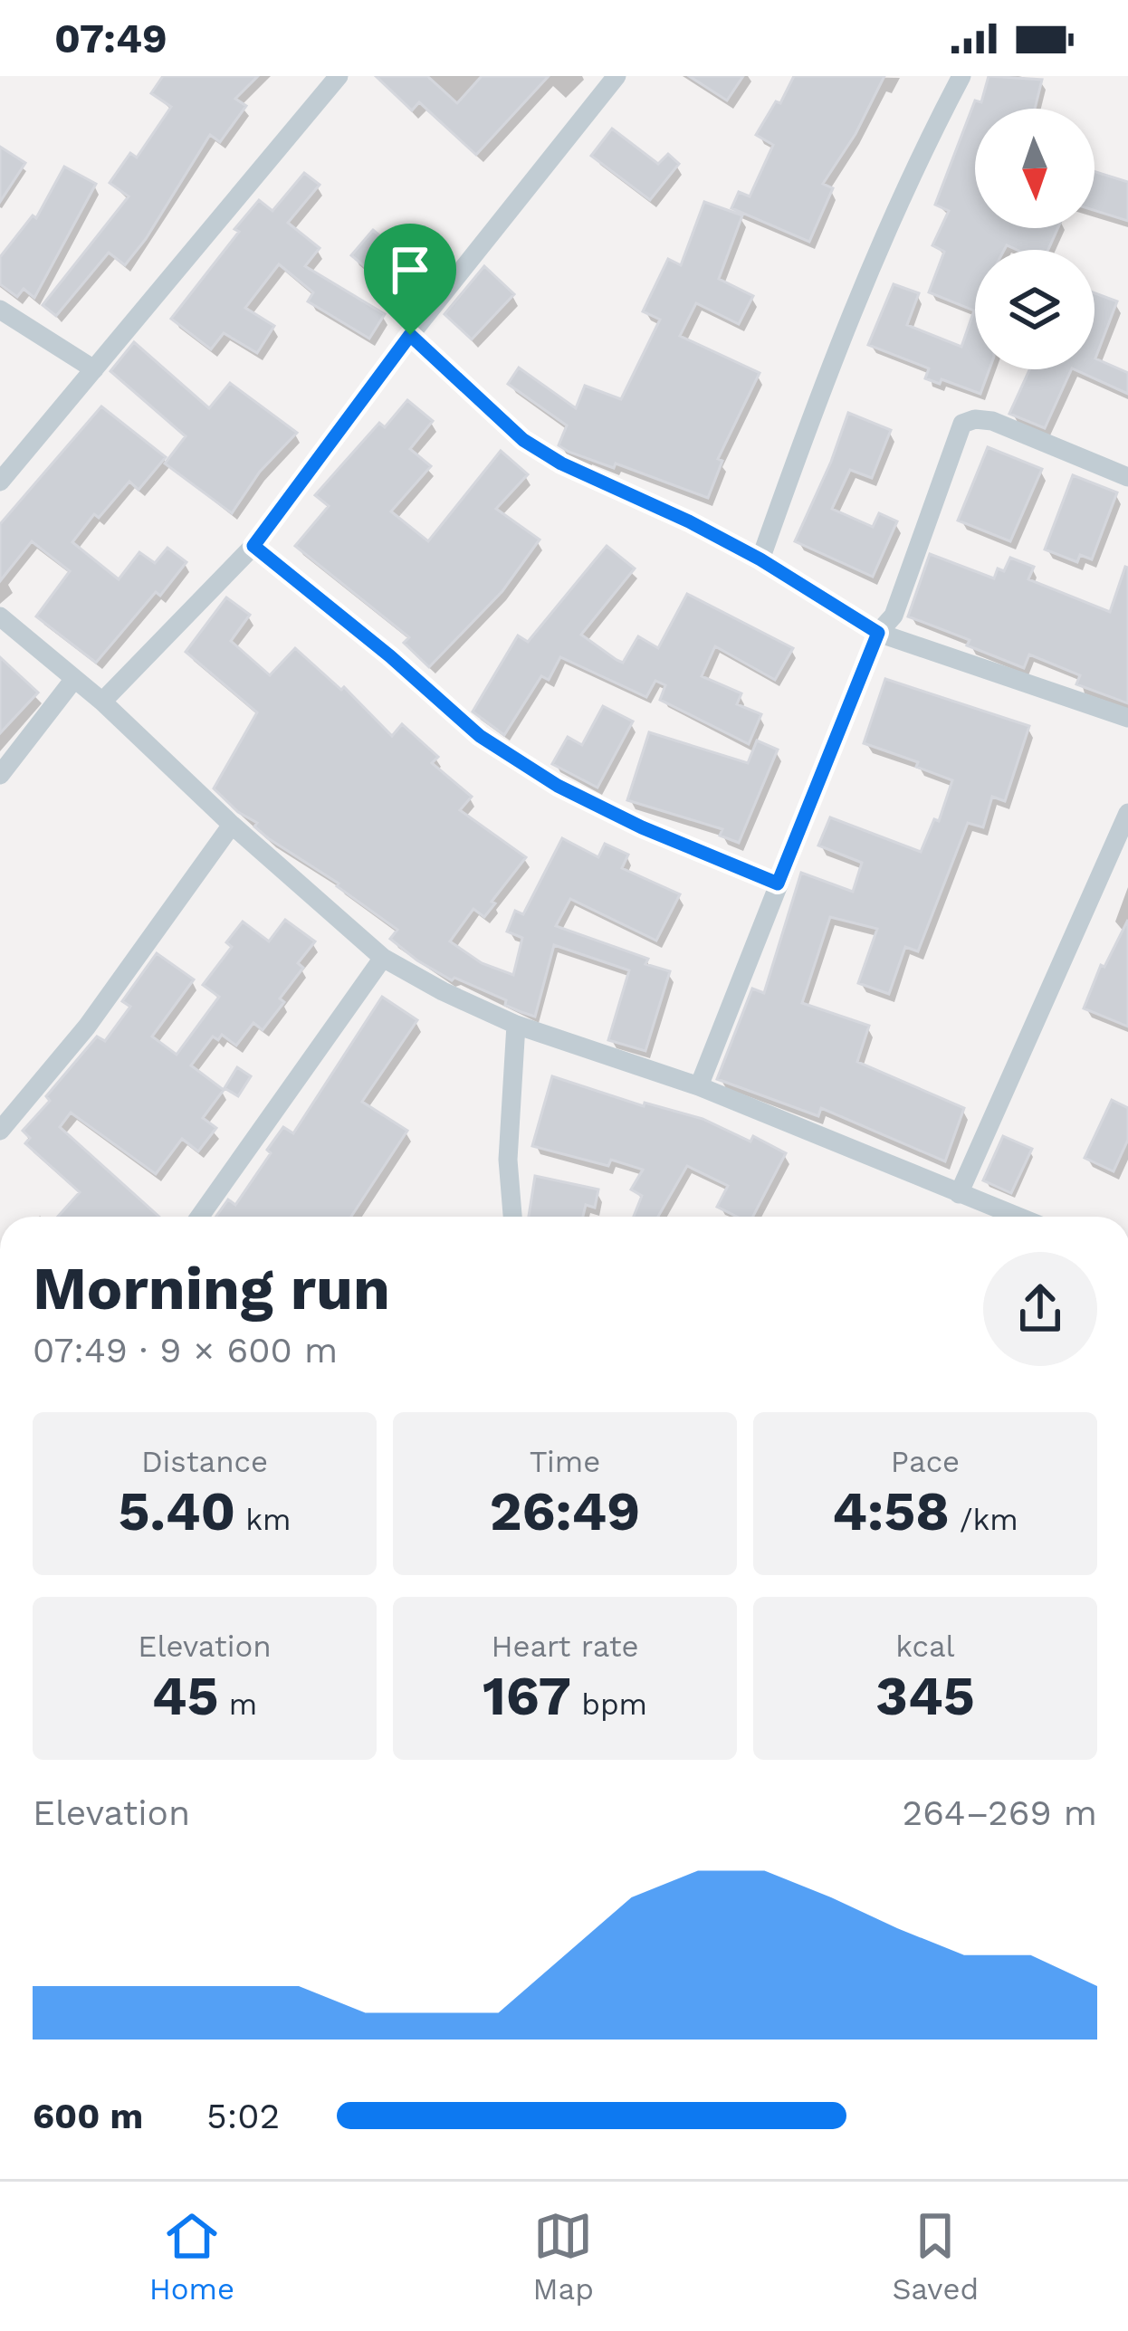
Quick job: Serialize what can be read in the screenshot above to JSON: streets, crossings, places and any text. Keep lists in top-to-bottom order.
{
  "north": "bottom",
  "page": {
    "status": "07:49",
    "heading": ["Morning run", "07:49 · 9 × 600 m"],
    "stats": [
      ["Distance", "5.40 km"],
      ["Time", "26:49"],
      ["Pace", "4:58 /km"],
      ["Elevation", "45 m"],
      ["Heart rate", "167 bpm"],
      ["kcal", "345"]
    ],
    "chart": ["Elevation", "264–269 m"],
    "list": [
      {
        "name": "600 m",
        "note": "5:02"
      }
    ],
    "tabs": ["Home", "Map", "Saved"]
  }
}
